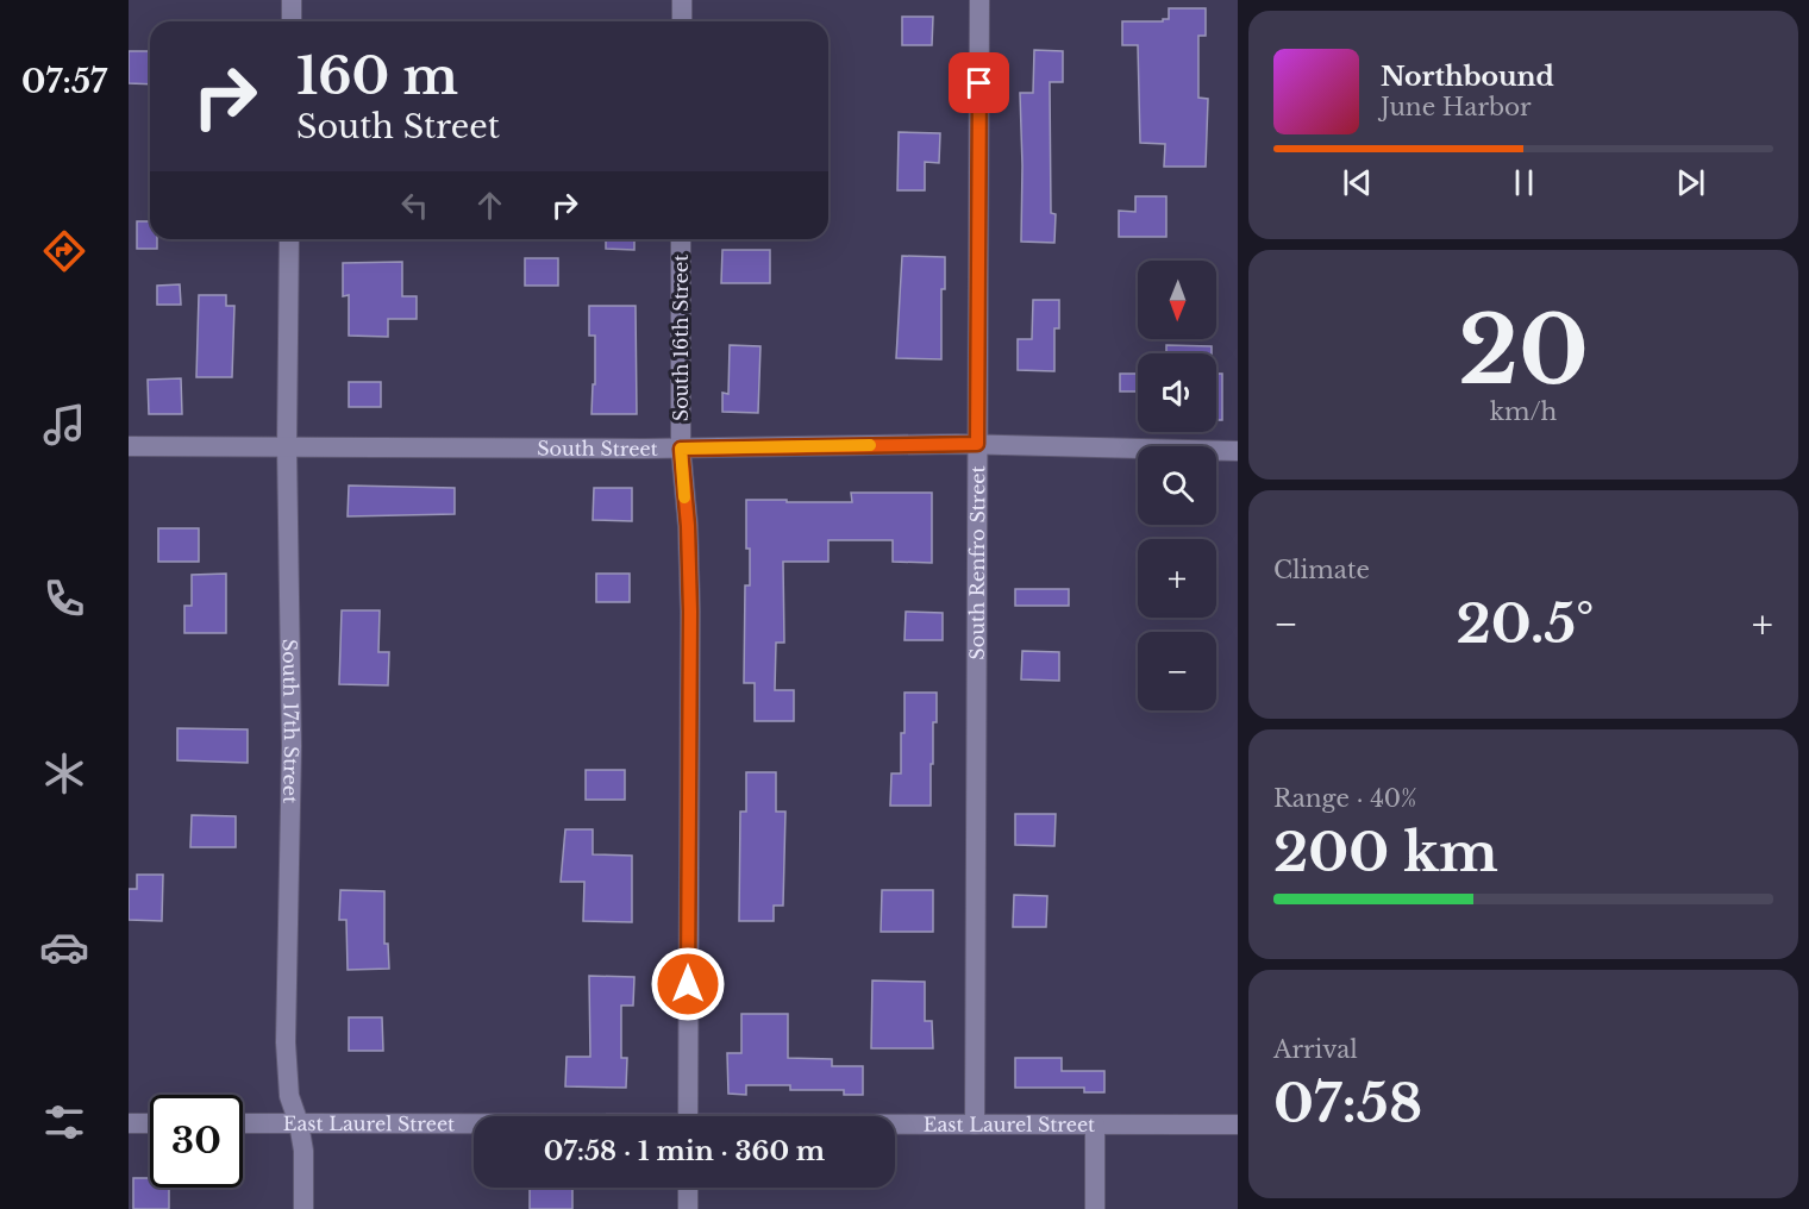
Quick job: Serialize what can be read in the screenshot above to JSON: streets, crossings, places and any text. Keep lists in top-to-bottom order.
{
  "streets": {
    "street": [
      "South 16th Street",
      "South Street",
      "South Renfro Street",
      "South 17th Street",
      "East Laurel Street"
    ]
  },
  "crossings": [
    ["South 16th Street", "South Street"],
    ["South Street", "South Renfro Street"],
    ["South Street", "South 17th Street"],
    ["South Renfro Street", "East Laurel Street"],
    ["South 17th Street", "East Laurel Street"]
  ],
  "north": "bottom",
  "page": {
    "tabs": "07:57",
    "turn": ["160 m", "South Street"],
    "song": ["Northbound", "June Harbor"],
    "tile": [
      ["20", "km/h"],
      "Climate",
      ["Range · 40%", "200 km"],
      ["Arrival", "07:58"]
    ],
    "map_buttons": ["+", "−"],
    "heat": ["−", "20.5°", "+"],
    "limit": "30",
    "trip": "07:58 · 1 min · 360 m"
  }
}
